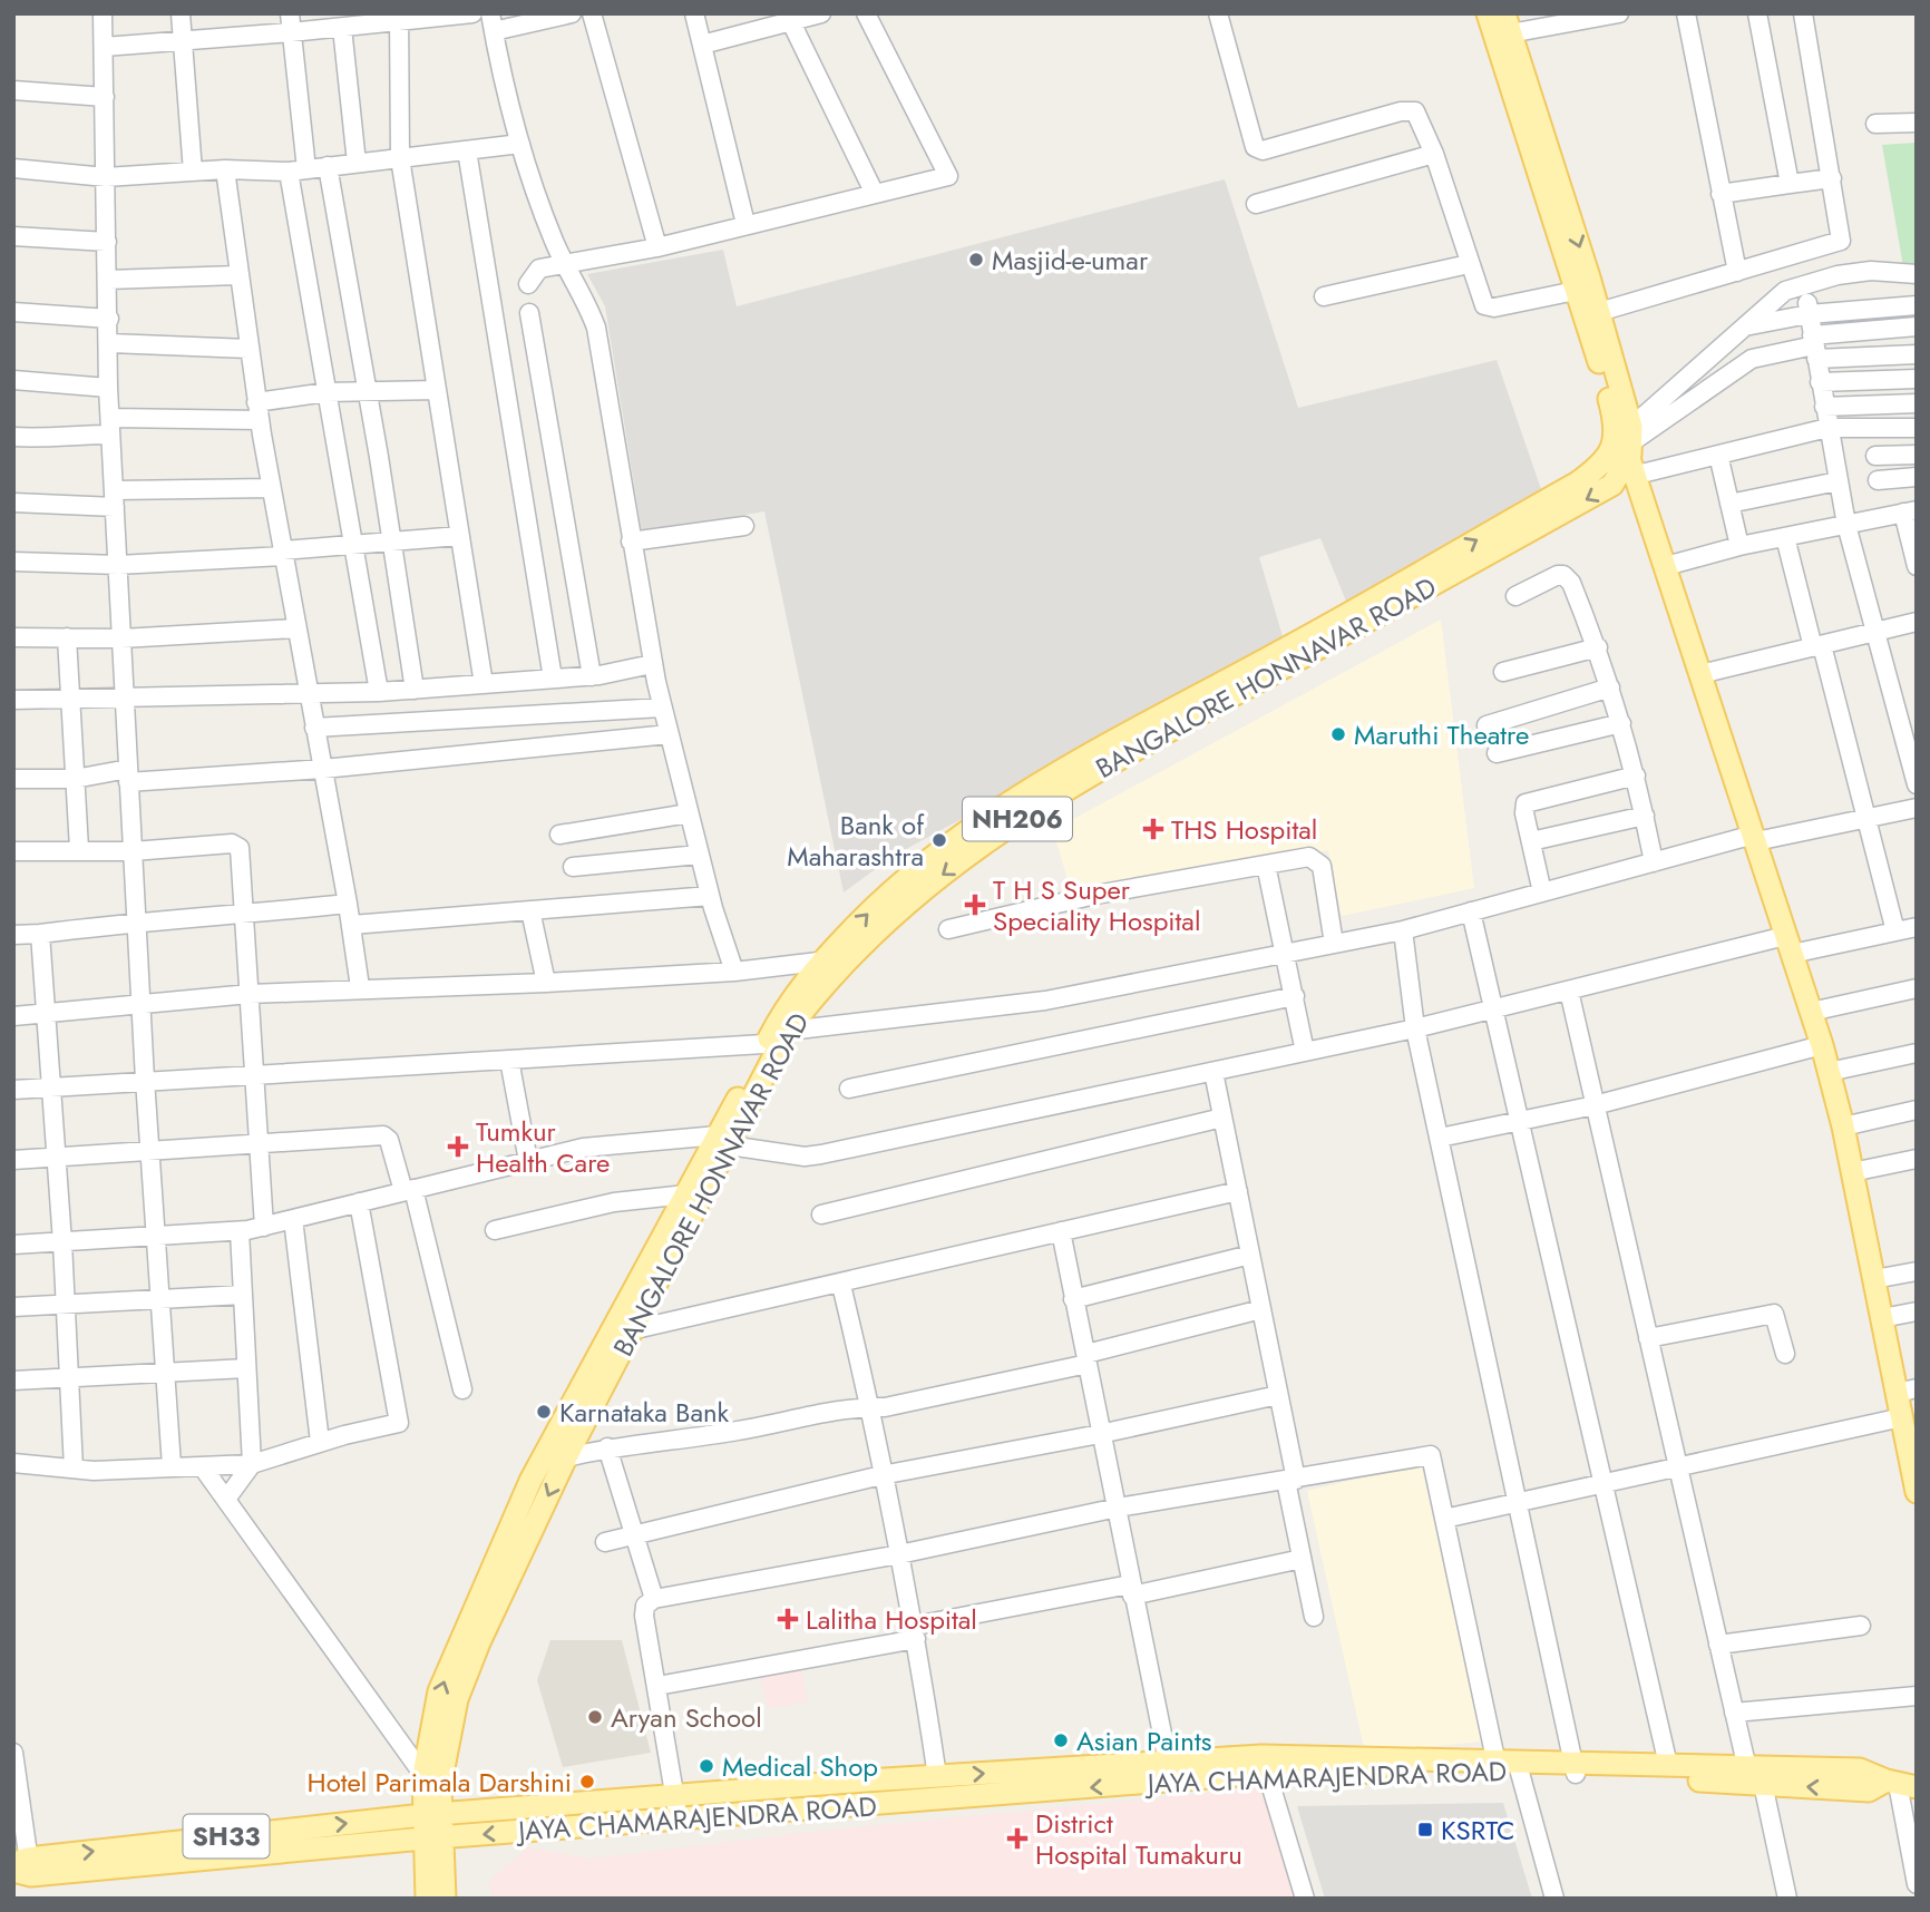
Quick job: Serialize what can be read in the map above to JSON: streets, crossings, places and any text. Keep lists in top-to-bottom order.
{
  "streets": {
    "main road": [
      "BANGALORE HONNAVAR ROAD",
      "NH206",
      "JAYA CHAMARAJENDRA ROAD",
      "SH33"
    ]
  },
  "crossings": [
    ["BANGALORE HONNAVAR ROAD", "NH206"],
    ["BANGALORE HONNAVAR ROAD", "JAYA CHAMARAJENDRA ROAD"],
    ["BANGALORE HONNAVAR ROAD", "SH33"],
    ["NH206", "JAYA CHAMARAJENDRA ROAD"],
    ["NH206", "SH33"],
    ["JAYA CHAMARAJENDRA ROAD", "SH33"]
  ],
  "places": {
    "other": [
      "Masjid-e-umar",
      "Maruthi Theatre",
      "Bank of Maharashtra",
      "Karnataka Bank",
      "Aryan School",
      "Asian Paints",
      "Medical Shop",
      "Hotel Parimala Darshini"
    ],
    "health": [
      "THS Hospital",
      "T H S Super Speciality Hospital",
      "Tumkur Health Care",
      "Lalitha Hospital",
      "District Hospital Tumakuru"
    ],
    "transit": ["KSRTC"]
  }
}
